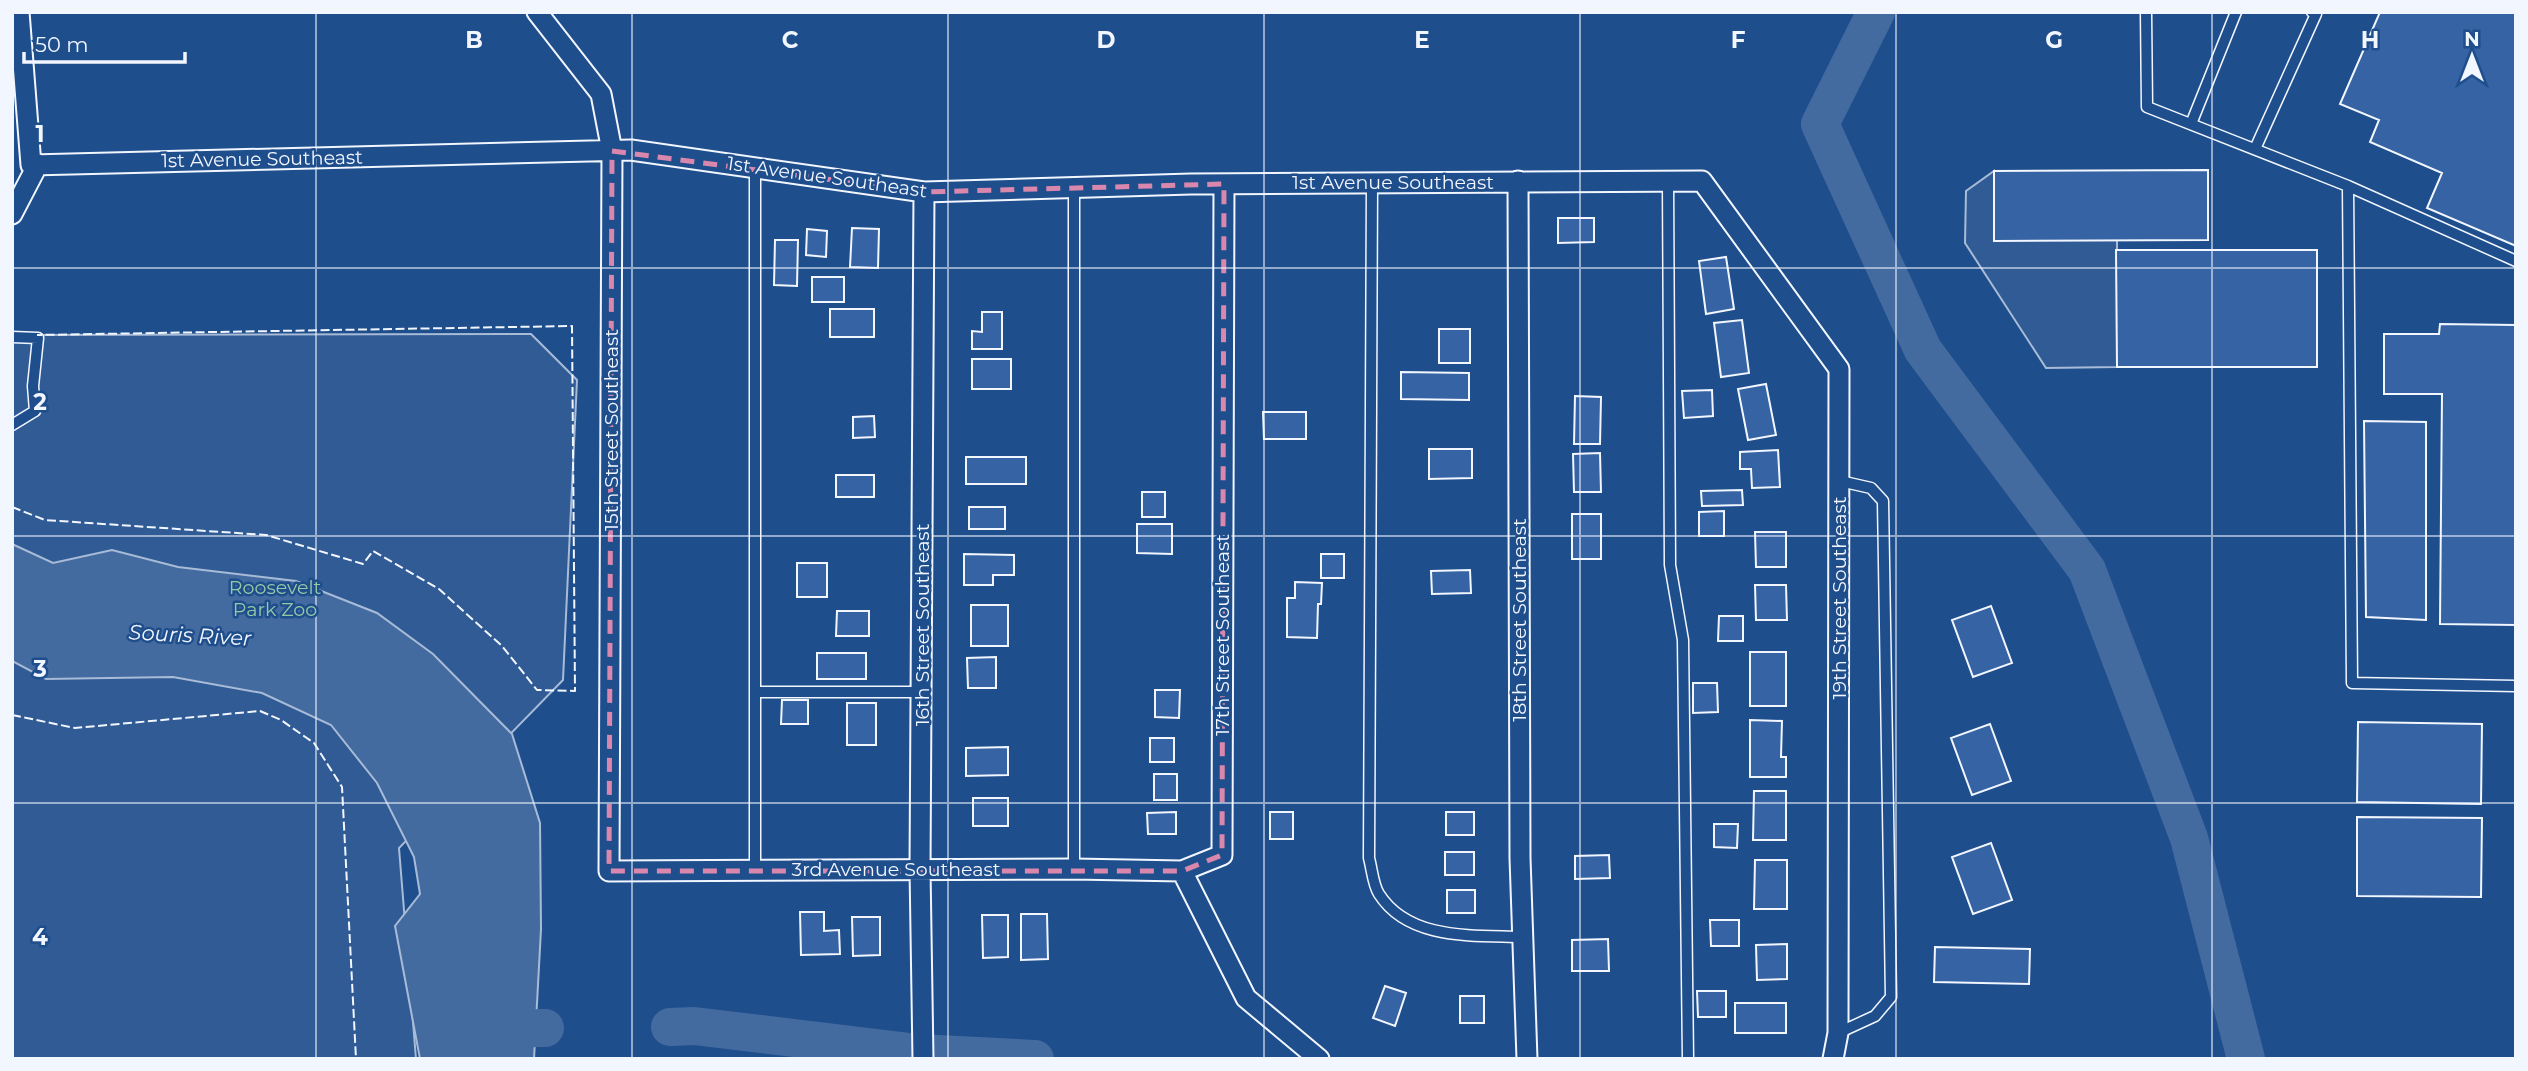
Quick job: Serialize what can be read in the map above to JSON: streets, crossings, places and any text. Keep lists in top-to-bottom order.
{
  "streets": {
    "street": [
      "1st Avenue Southeast",
      "15th Street Southeast",
      "19th Street Southeast",
      "18th Street Southeast",
      "16th Street Southeast",
      "17th Street Southeast",
      "3rd Avenue Southeast"
    ]
  },
  "crossings": [
    ["1st Avenue Southeast", "15th Street Southeast"],
    ["1st Avenue Southeast", "19th Street Southeast"],
    ["1st Avenue Southeast", "18th Street Southeast"],
    ["1st Avenue Southeast", "16th Street Southeast"],
    ["1st Avenue Southeast", "17th Street Southeast"],
    ["15th Street Southeast", "3rd Avenue Southeast"],
    ["16th Street Southeast", "3rd Avenue Southeast"],
    ["17th Street Southeast", "3rd Avenue Southeast"]
  ],
  "water": ["Souris River"],
  "parks": ["Roosevelt Park Zoo"],
  "scale_bar": "50 m",
  "north": "top",
  "grid": {
    "columns": [
      "B",
      "C",
      "D",
      "E",
      "F",
      "G",
      "H"
    ],
    "rows": [
      "1",
      "2",
      "3",
      "4"
    ]
  }
}
